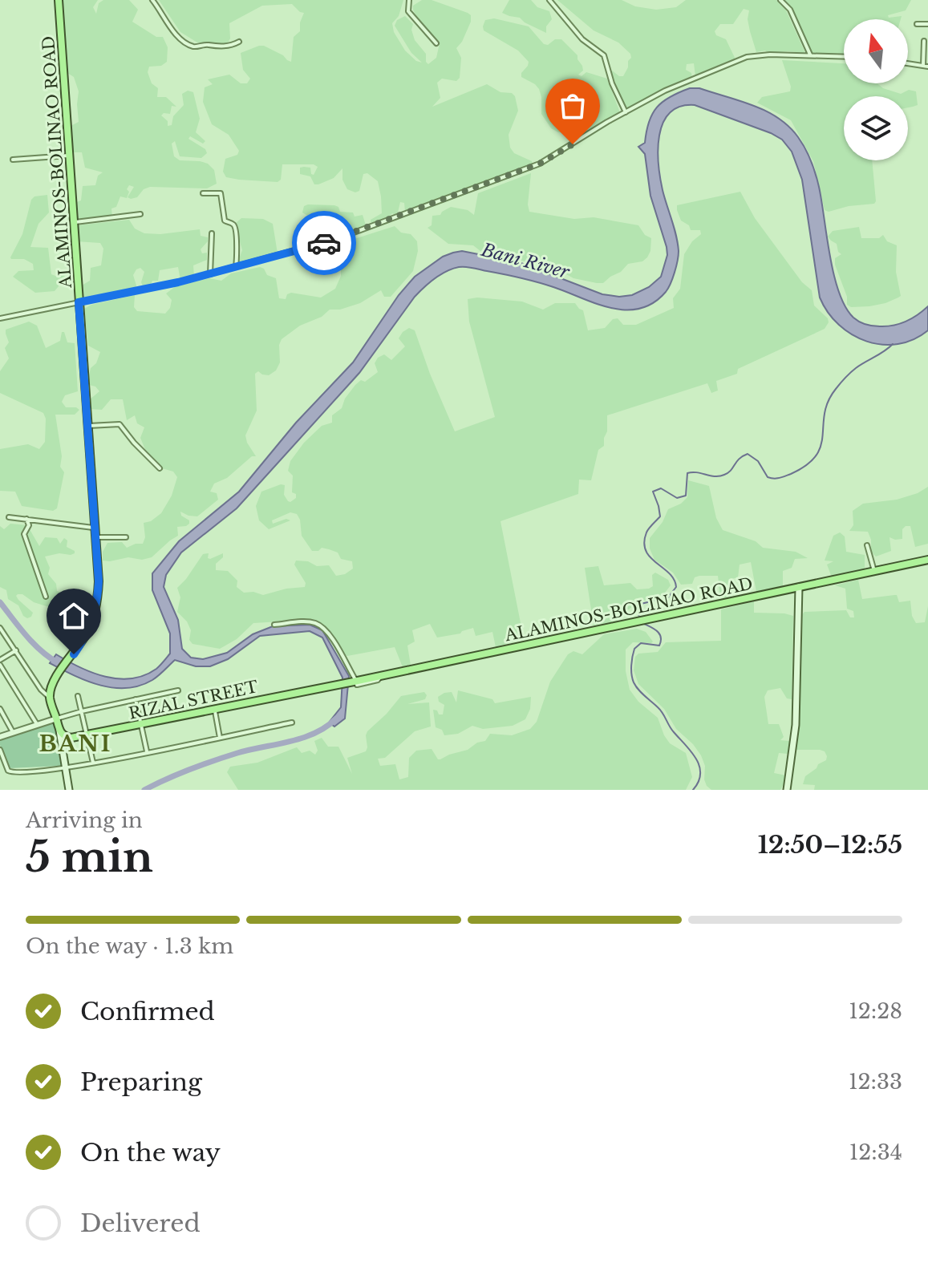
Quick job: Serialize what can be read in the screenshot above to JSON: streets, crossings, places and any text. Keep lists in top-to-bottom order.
{
  "streets": {
    "main road": ["ALAMINOS-BOLINAO ROAD", "RIZAL STREET"]
  },
  "crossings": [
    ["ALAMINOS-BOLINAO ROAD", "RIZAL STREET"]
  ],
  "districts": ["BANI"],
  "water": ["Bani River"],
  "north": "top",
  "page": {
    "heading": ["5 min", "Arriving in", "12:50–12:55"],
    "bar": "On the way · 1.3 km",
    "list": [
      ["Confirmed", "12:28"],
      ["Preparing", "12:33"],
      ["On the way", "12:34"],
      "Delivered"
    ]
  }
}
